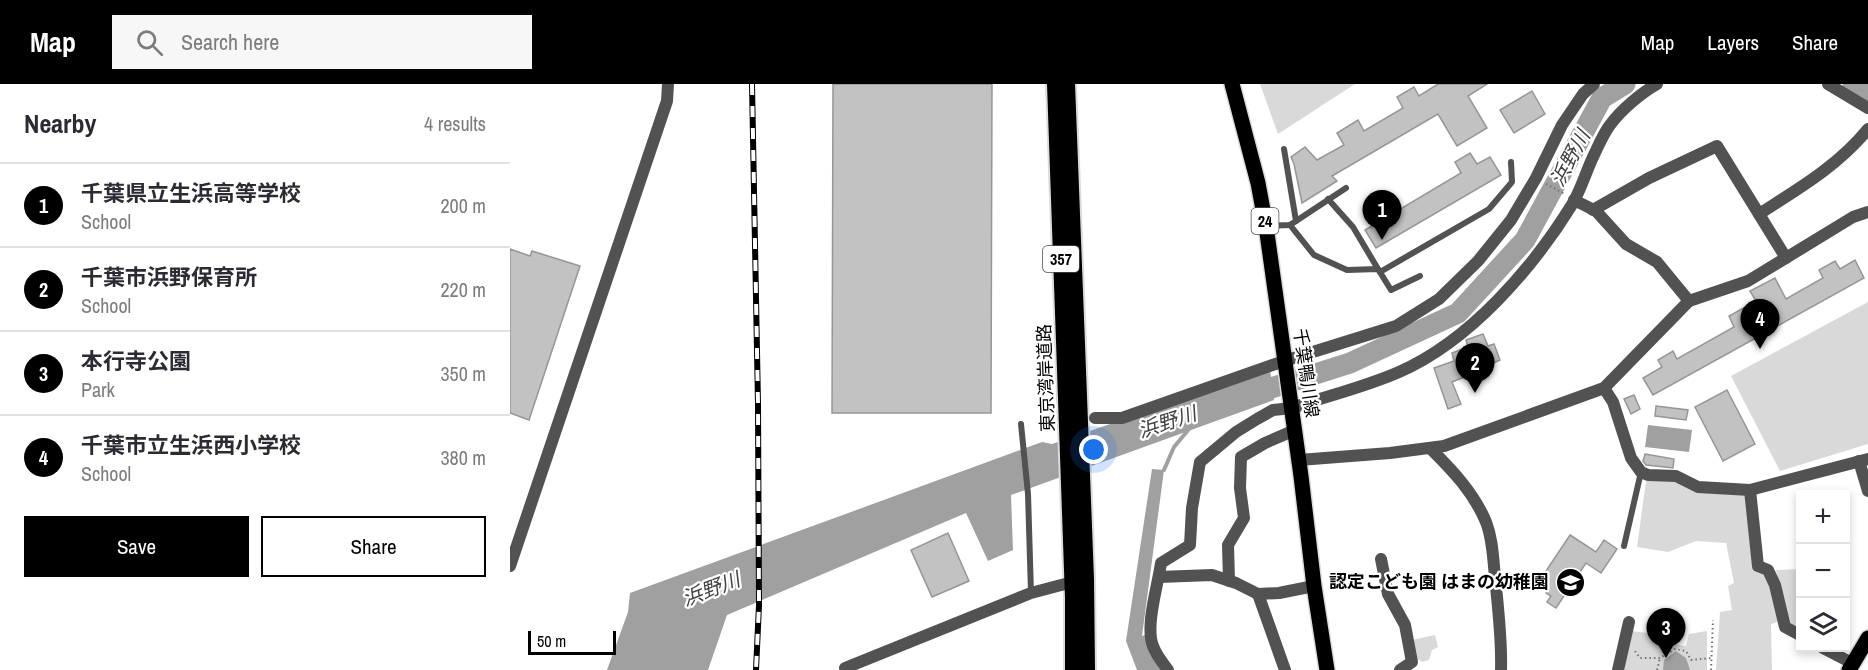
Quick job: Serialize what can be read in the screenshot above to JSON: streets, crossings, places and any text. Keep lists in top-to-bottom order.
{
  "streets": {
    "highway": ["357", "東京湾岸道路"],
    "main road": ["24", "千葉鴨川線"]
  },
  "water": ["浜野川"],
  "places": {
    "school or university": ["認定こども園 はまの幼稚園"]
  },
  "scale_bar": "50 m",
  "page": {
    "header": "Map",
    "search": "Search here",
    "nav": ["Map", "Layers", "Share"],
    "heading": ["Nearby", "4 results"],
    "list": [
      {
        "mark": "1",
        "name": "千葉県立生浜高等学校",
        "note": "School",
        "value": "200 m"
      },
      {
        "mark": "2",
        "name": "千葉市浜野保育所",
        "note": "School",
        "value": "220 m"
      },
      {
        "mark": "3",
        "name": "本行寺公園",
        "note": "Park",
        "value": "350 m"
      },
      {
        "mark": "4",
        "name": "千葉市立生浜西小学校",
        "note": "School",
        "value": "380 m"
      }
    ],
    "pins": [
      "1",
      "4",
      "2",
      "3"
    ],
    "map_buttons": ["+", "−"],
    "buttons": ["Save", "Share"],
    "scale": "50 m"
  }
}
